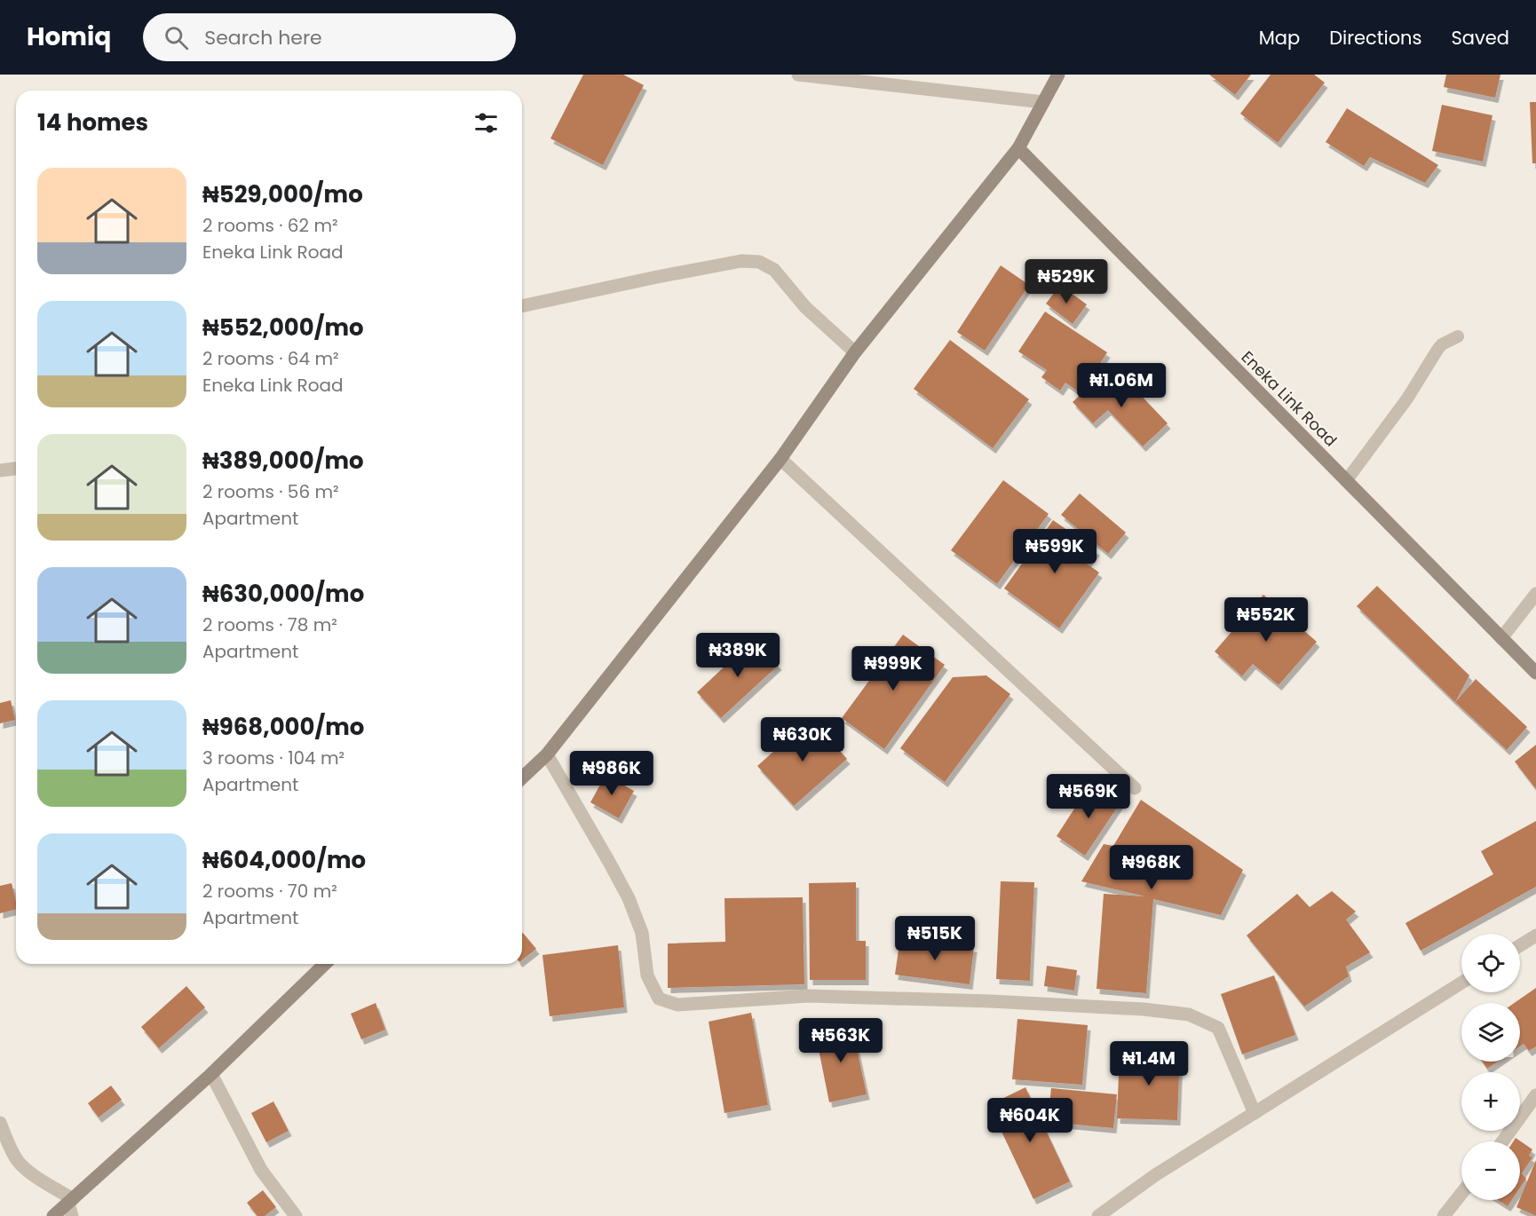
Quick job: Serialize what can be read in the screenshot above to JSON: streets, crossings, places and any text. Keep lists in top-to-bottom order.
{
  "streets": {
    "street": ["Eneka Link Road"]
  },
  "page": {
    "header": "Homiq",
    "search": "Search here",
    "nav": ["Map", "Directions", "Saved"],
    "heading": "14 homes",
    "list": [
      {
        "name": "₦529,000/mo",
        "note": "2 rooms · 62 m² · Eneka Link Road"
      },
      {
        "name": "₦552,000/mo",
        "note": "2 rooms · 64 m² · Eneka Link Road"
      },
      {
        "name": "₦389,000/mo",
        "note": "2 rooms · 56 m² · Apartment"
      },
      {
        "name": "₦630,000/mo",
        "note": "2 rooms · 78 m² · Apartment"
      },
      {
        "name": "₦968,000/mo",
        "note": "3 rooms · 104 m² · Apartment"
      },
      {
        "name": "₦604,000/mo",
        "note": "2 rooms · 70 m² · Apartment"
      }
    ],
    "price": [
      "₦529K",
      "₦1.06M",
      "₦599K",
      "₦552K",
      "₦389K",
      "₦999K",
      "₦630K",
      "₦986K",
      "₦569K",
      "₦968K",
      "₦515K",
      "₦563K",
      "₦1.4M",
      "₦604K"
    ],
    "map_buttons": ["+", "−"]
  }
}
